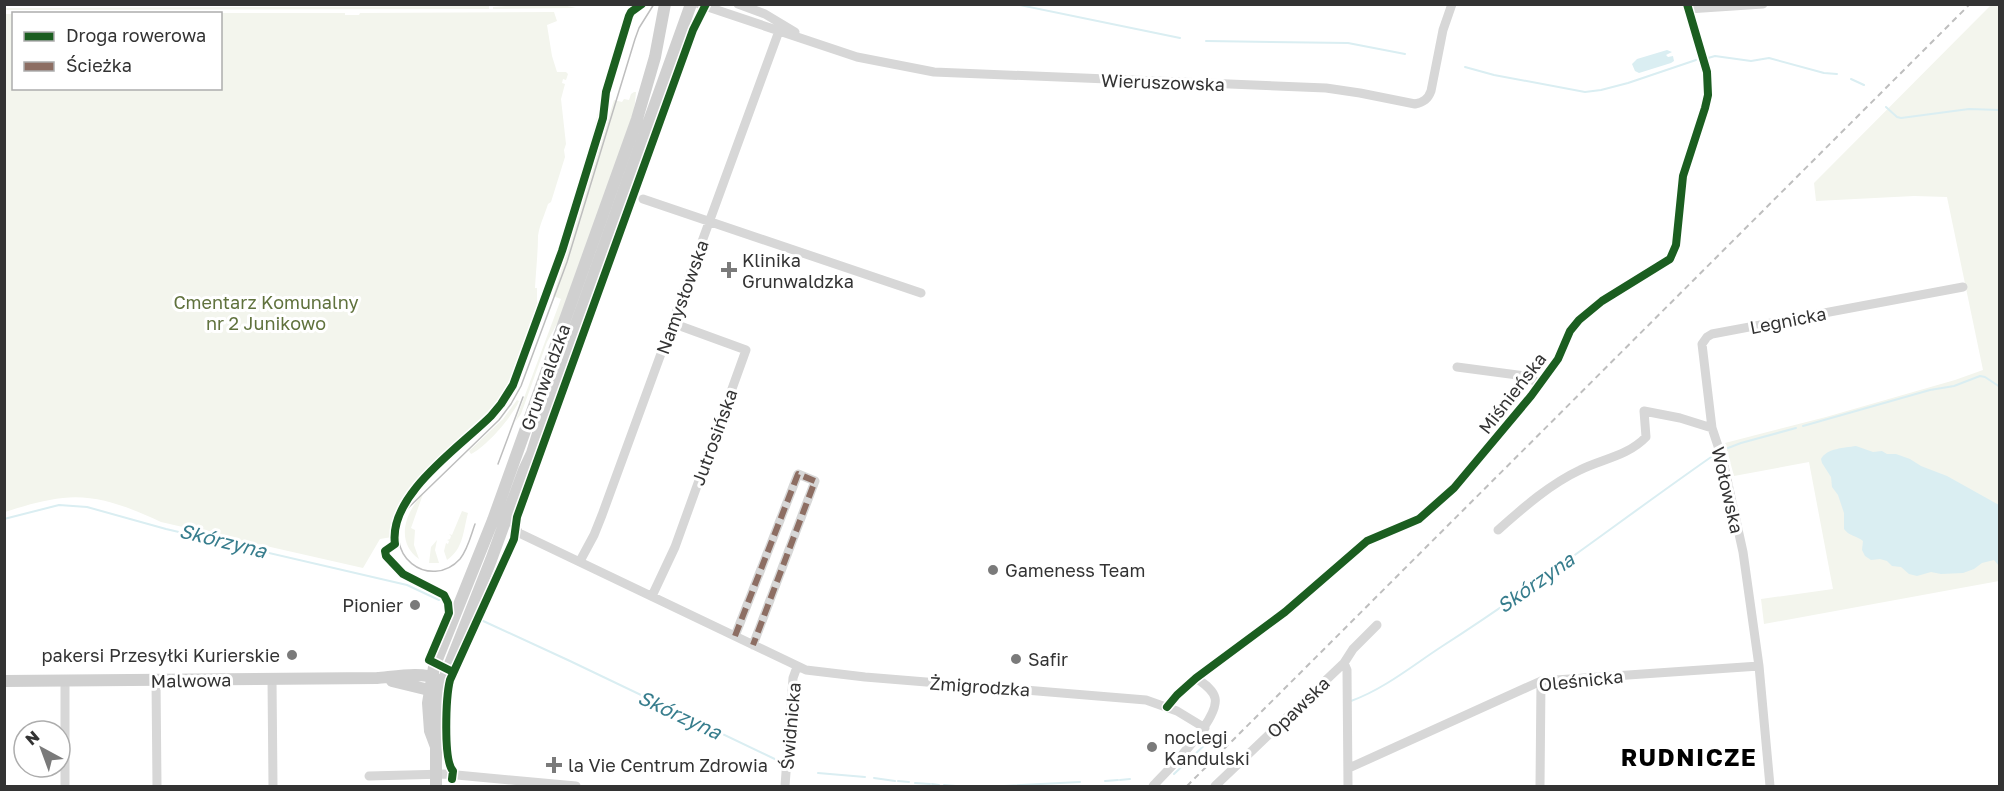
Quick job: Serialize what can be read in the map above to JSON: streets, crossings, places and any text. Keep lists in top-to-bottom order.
{
  "streets": {
    "street": [
      "Wieruszowska",
      "Namysłowska",
      "Legnicka",
      "Grunwaldzka",
      "Miśnieńska",
      "Jutrosińska",
      "Wołowska",
      "Malwowa",
      "Oleśnicka",
      "Żmigrodzka",
      "Opawska",
      "Świdnicka"
    ]
  },
  "crossings": [
    ["Wieruszowska", "Namysłowska"],
    ["Namysłowska", "Jutrosińska"],
    ["Namysłowska", "Żmigrodzka"],
    ["Legnicka", "Wołowska"],
    ["Grunwaldzka", "Malwowa"],
    ["Miśnieńska", "Żmigrodzka"],
    ["Jutrosińska", "Żmigrodzka"],
    ["Wołowska", "Oleśnicka"],
    ["Żmigrodzka", "Świdnicka"]
  ],
  "districts": ["RUDNICZE"],
  "water": ["Skórzyna"],
  "parks": ["Cmentarz Komunalny nr 2 Junikowo"],
  "places": {
    "health": ["Klinika Grunwaldzka", "la Vie Centrum Zdrowia"],
    "other": [
      "Gameness Team",
      "Pionier",
      "pakersi Przesyłki Kurierskie",
      "Safir",
      "noclegi Kandulski"
    ]
  },
  "legend": ["Droga rowerowa", "Ścieżka"],
  "north": "top left"
}
